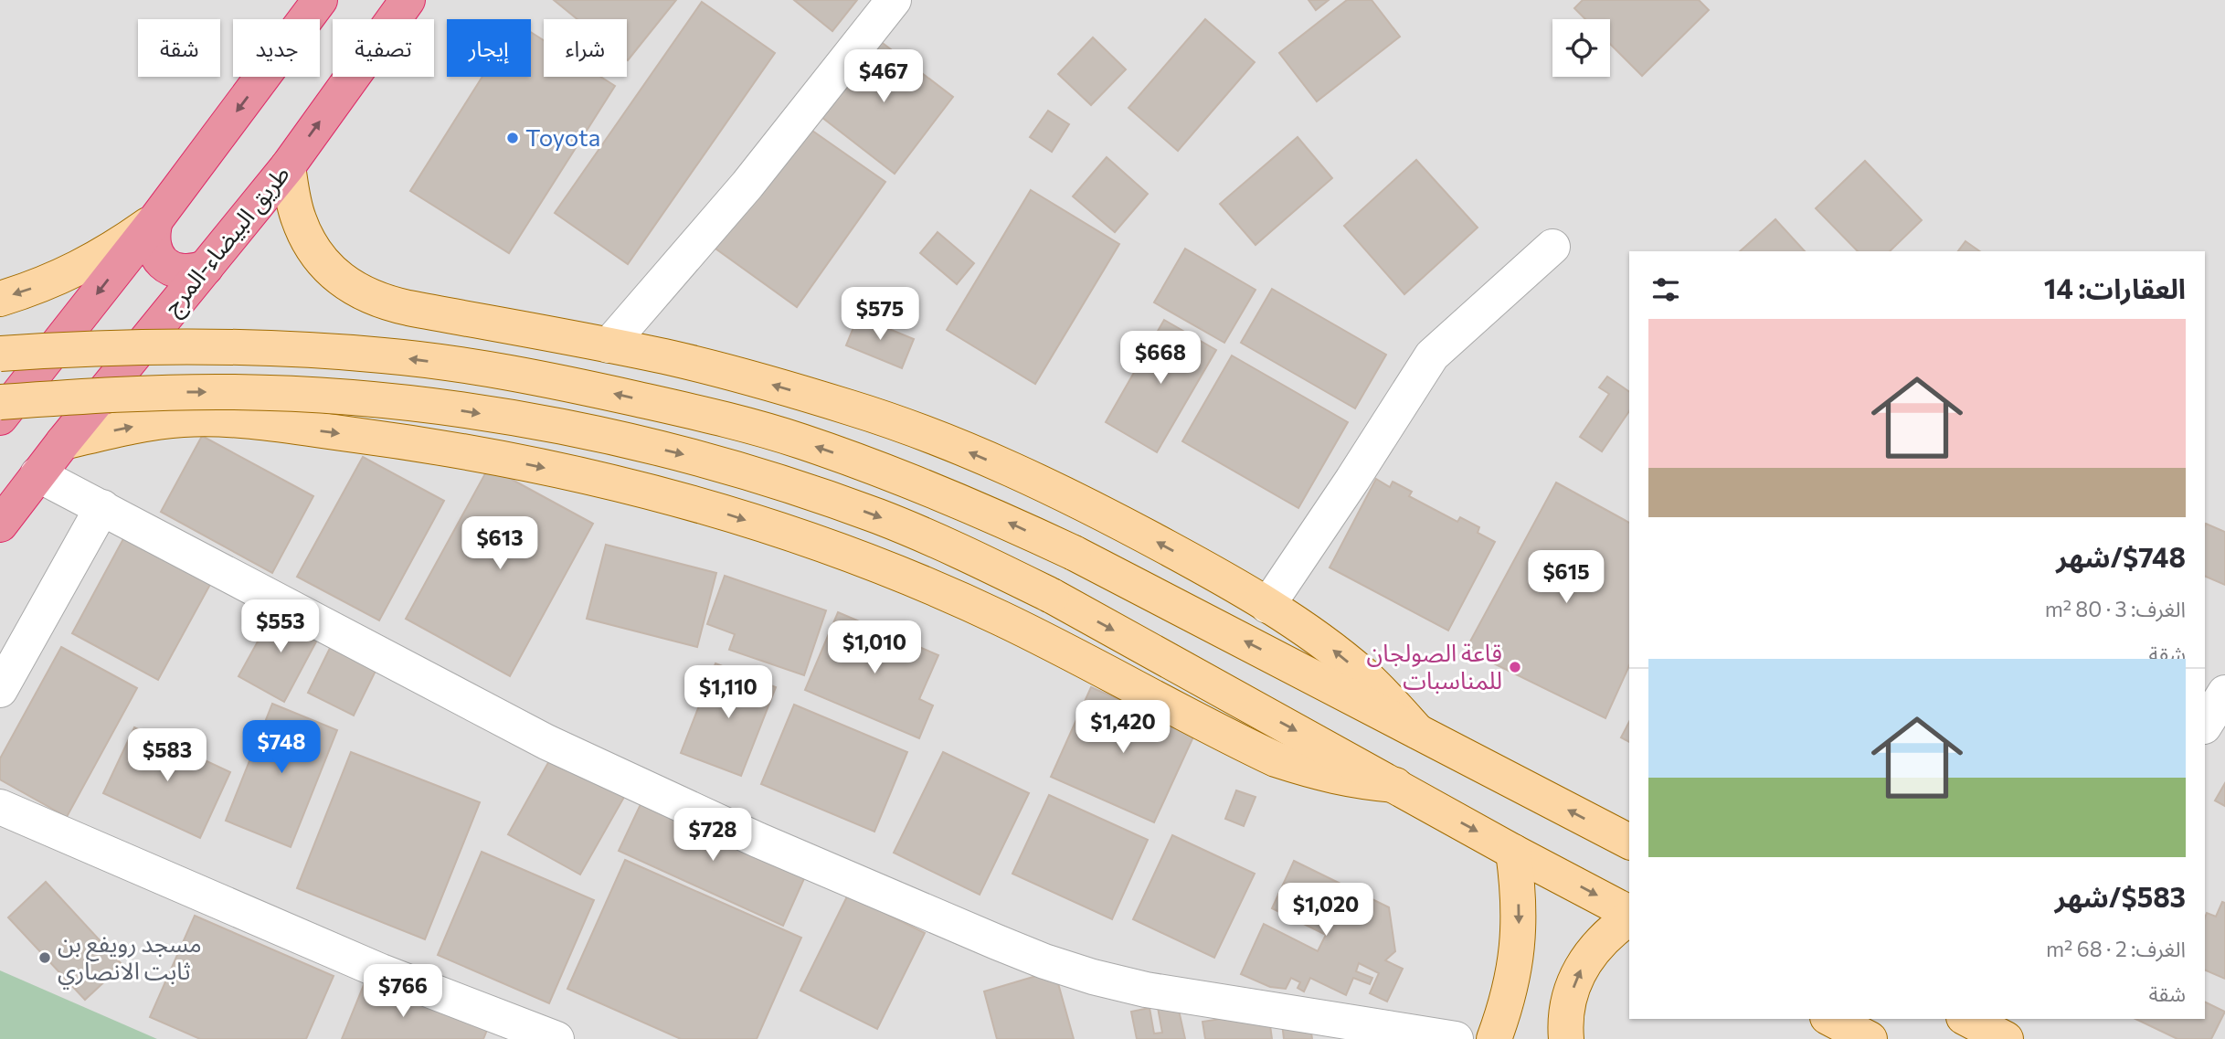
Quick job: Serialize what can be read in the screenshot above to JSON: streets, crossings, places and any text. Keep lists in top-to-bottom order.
{
  "streets": {
    "highway": ["طريق البيضاء-المرج"]
  },
  "places": ["Toyota", "قاعة الصولجان للمناسبات", "مسجد رويفع بن ثابت الانصاري"],
  "page": {
    "chip": [
      "شراء",
      "إيجار",
      "تصفية",
      "جديد",
      "شقة"
    ],
    "price": [
      "$467",
      "$575",
      "$668",
      "$613",
      "$615",
      "$553",
      "$1,010",
      "$1,110",
      "$1,420",
      "$748",
      "$583",
      "$728",
      "$1,020",
      "$766"
    ],
    "heading": "العقارات: 14",
    "list": [
      {
        "name": "$748/شهر",
        "note": "الغرف: 3 · 80 m² · شقة"
      },
      {
        "name": "$583/شهر",
        "note": "الغرف: 2 · 68 m² · شقة"
      }
    ]
  }
}
